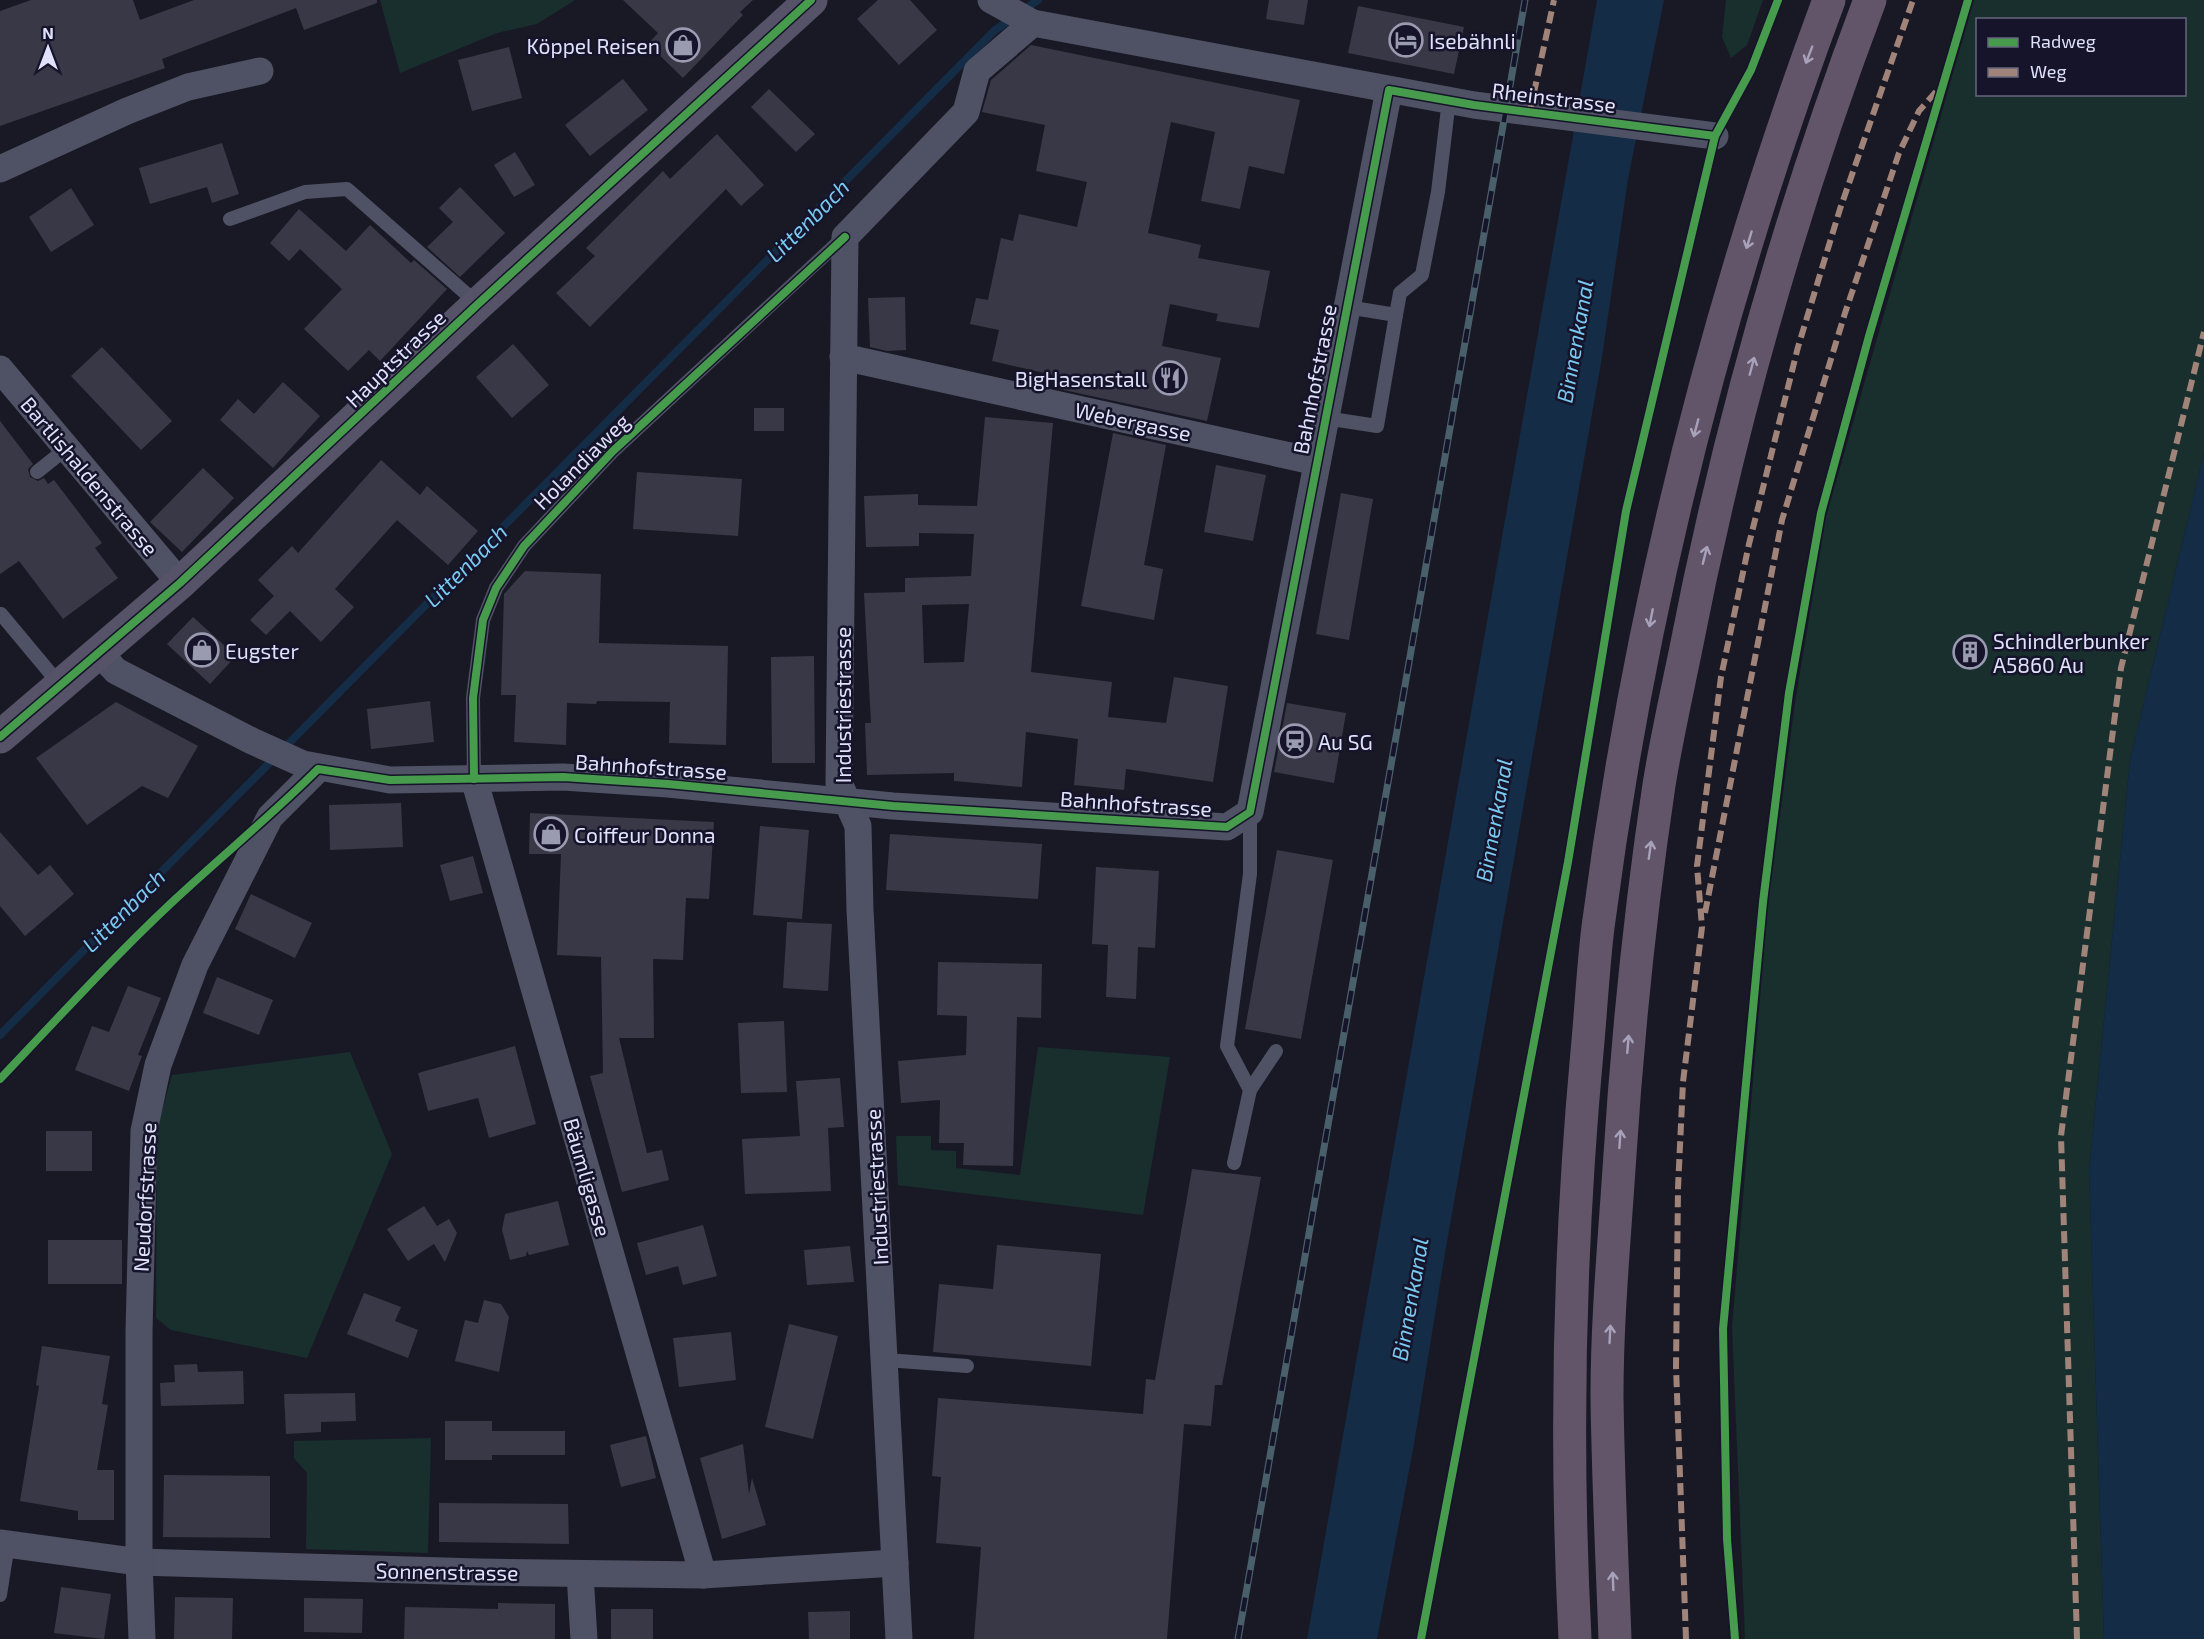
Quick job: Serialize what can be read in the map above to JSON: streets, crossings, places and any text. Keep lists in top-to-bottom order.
{
  "streets": {
    "main road": ["Hauptstrasse"],
    "street": [
      "Rheinstrasse",
      "Bahnhofstrasse",
      "Webergasse",
      "Bartlishaldenstrasse",
      "Industriestrasse",
      "Bäumligasse",
      "Neudorfstrasse",
      "Sonnenstrasse"
    ],
    "lane": ["Holandiaweg"]
  },
  "crossings": [
    ["Rheinstrasse", "Bahnhofstrasse"],
    ["Hauptstrasse", "Bahnhofstrasse"],
    ["Hauptstrasse", "Bartlishaldenstrasse"],
    ["Bahnhofstrasse", "Webergasse"],
    ["Bahnhofstrasse", "Holandiaweg"],
    ["Bahnhofstrasse", "Industriestrasse"],
    ["Bahnhofstrasse", "Bäumligasse"],
    ["Bahnhofstrasse", "Neudorfstrasse"],
    ["Webergasse", "Industriestrasse"],
    ["Holandiaweg", "Industriestrasse"],
    ["Holandiaweg", "Bäumligasse"],
    ["Industriestrasse", "Sonnenstrasse"],
    ["Bäumligasse", "Sonnenstrasse"],
    ["Neudorfstrasse", "Sonnenstrasse"]
  ],
  "water": ["Littenbach", "Binnenkanal"],
  "places": {
    "hotel": ["Isebähnli"],
    "shop": ["Köppel Reisen", "Eugster", "Coiffeur Donna"],
    "restaurant": ["BigHasenstall"],
    "building": ["Schindlerbunker A5860 Au"],
    "station": ["Au SG"]
  },
  "legend": ["Radweg", "Weg"],
  "north": "top"
}
